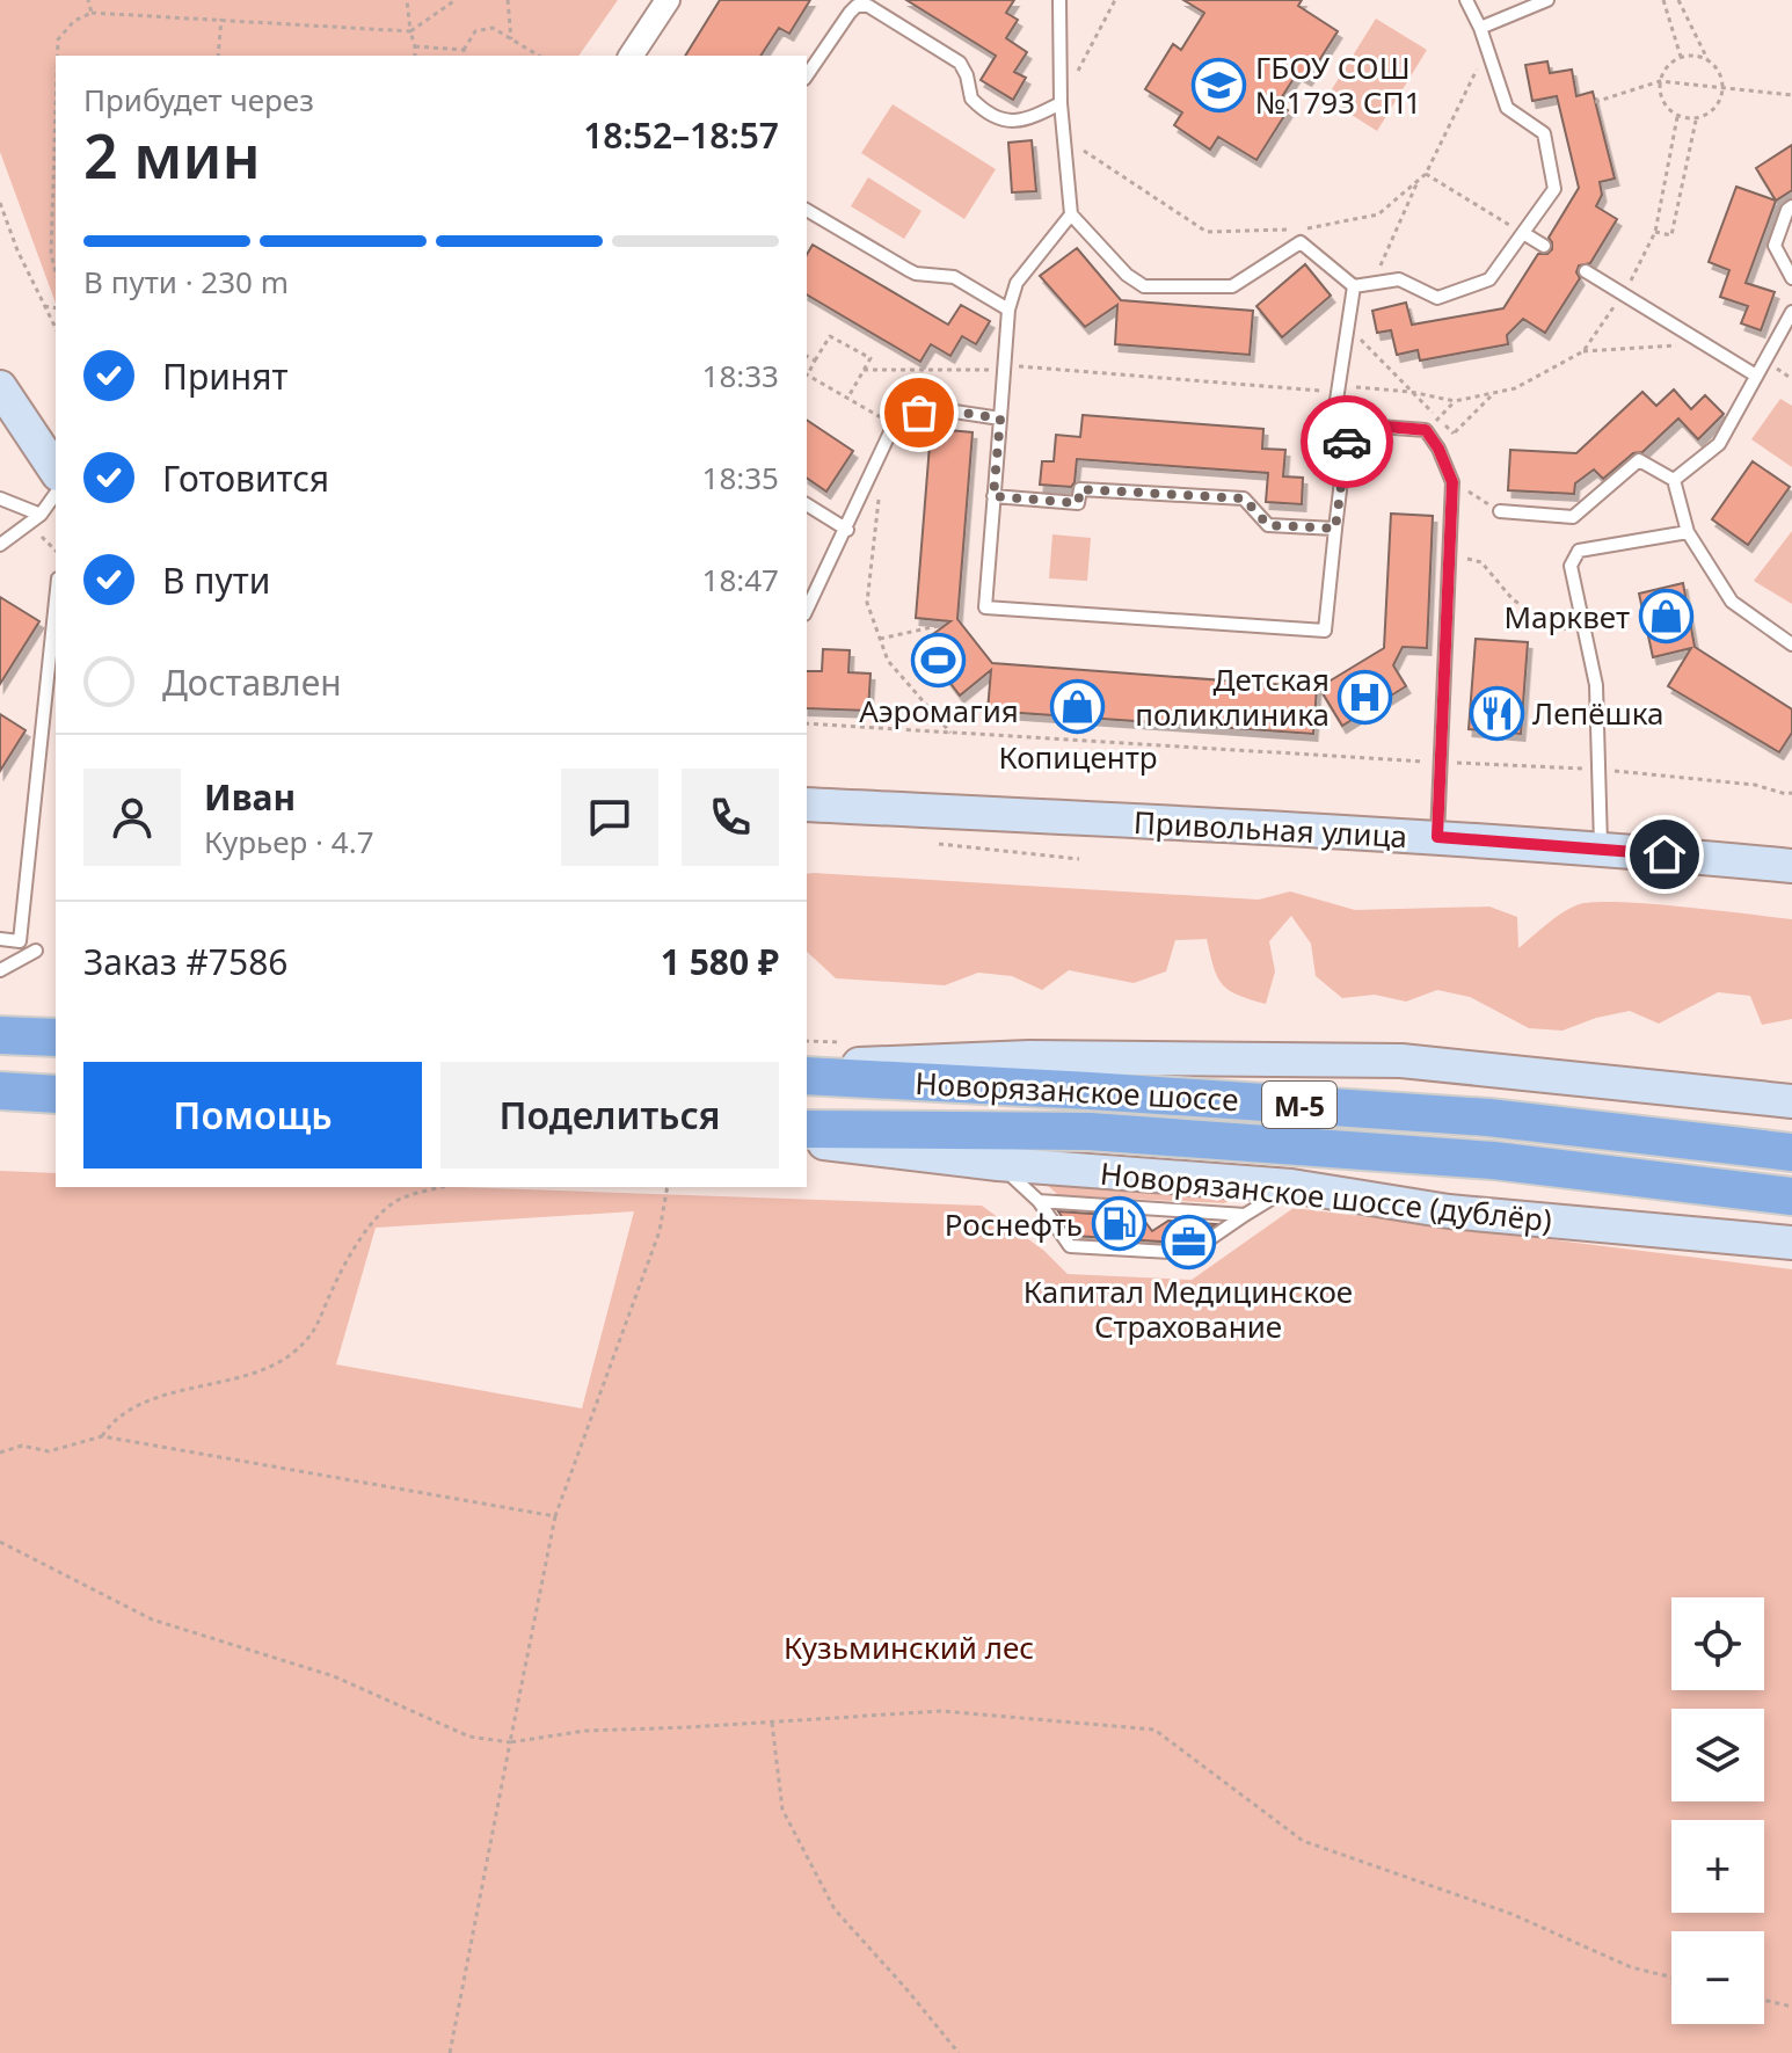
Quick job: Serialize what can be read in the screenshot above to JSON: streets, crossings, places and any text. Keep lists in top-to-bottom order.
{
  "streets": {
    "highway": ["Новорязанское шоссе", "М-5"],
    "main road": ["Привольная улица", "Новорязанское шоссе (дублёр)"]
  },
  "parks": ["Кузьминский лес"],
  "places": {
    "school or university": ["ГБОУ СОШ №1793 СП1"],
    "shop": ["Марквет", "Копицентр"],
    "sports": ["Аэромагия"],
    "hospital": ["Детская поликлиника"],
    "restaurant": ["Лепёшка"],
    "fuel station": ["Роснефть"],
    "office": ["Капитал Медицинское Страхование"]
  },
  "page": {
    "heading": ["2 мин", "Прибудет через", "18:52–18:57"],
    "panel": [
      "Иван",
      "Курьер · 4.7",
      "Заказ #7586",
      "1 580 ₽"
    ],
    "bar": "В пути · 230 m",
    "list": [
      ["Принят", "18:33"],
      ["Готовится", "18:35"],
      ["В пути", "18:47"],
      "Доставлен"
    ],
    "buttons": ["Помощь", "Поделиться"],
    "map_buttons": ["+", "−"]
  }
}
